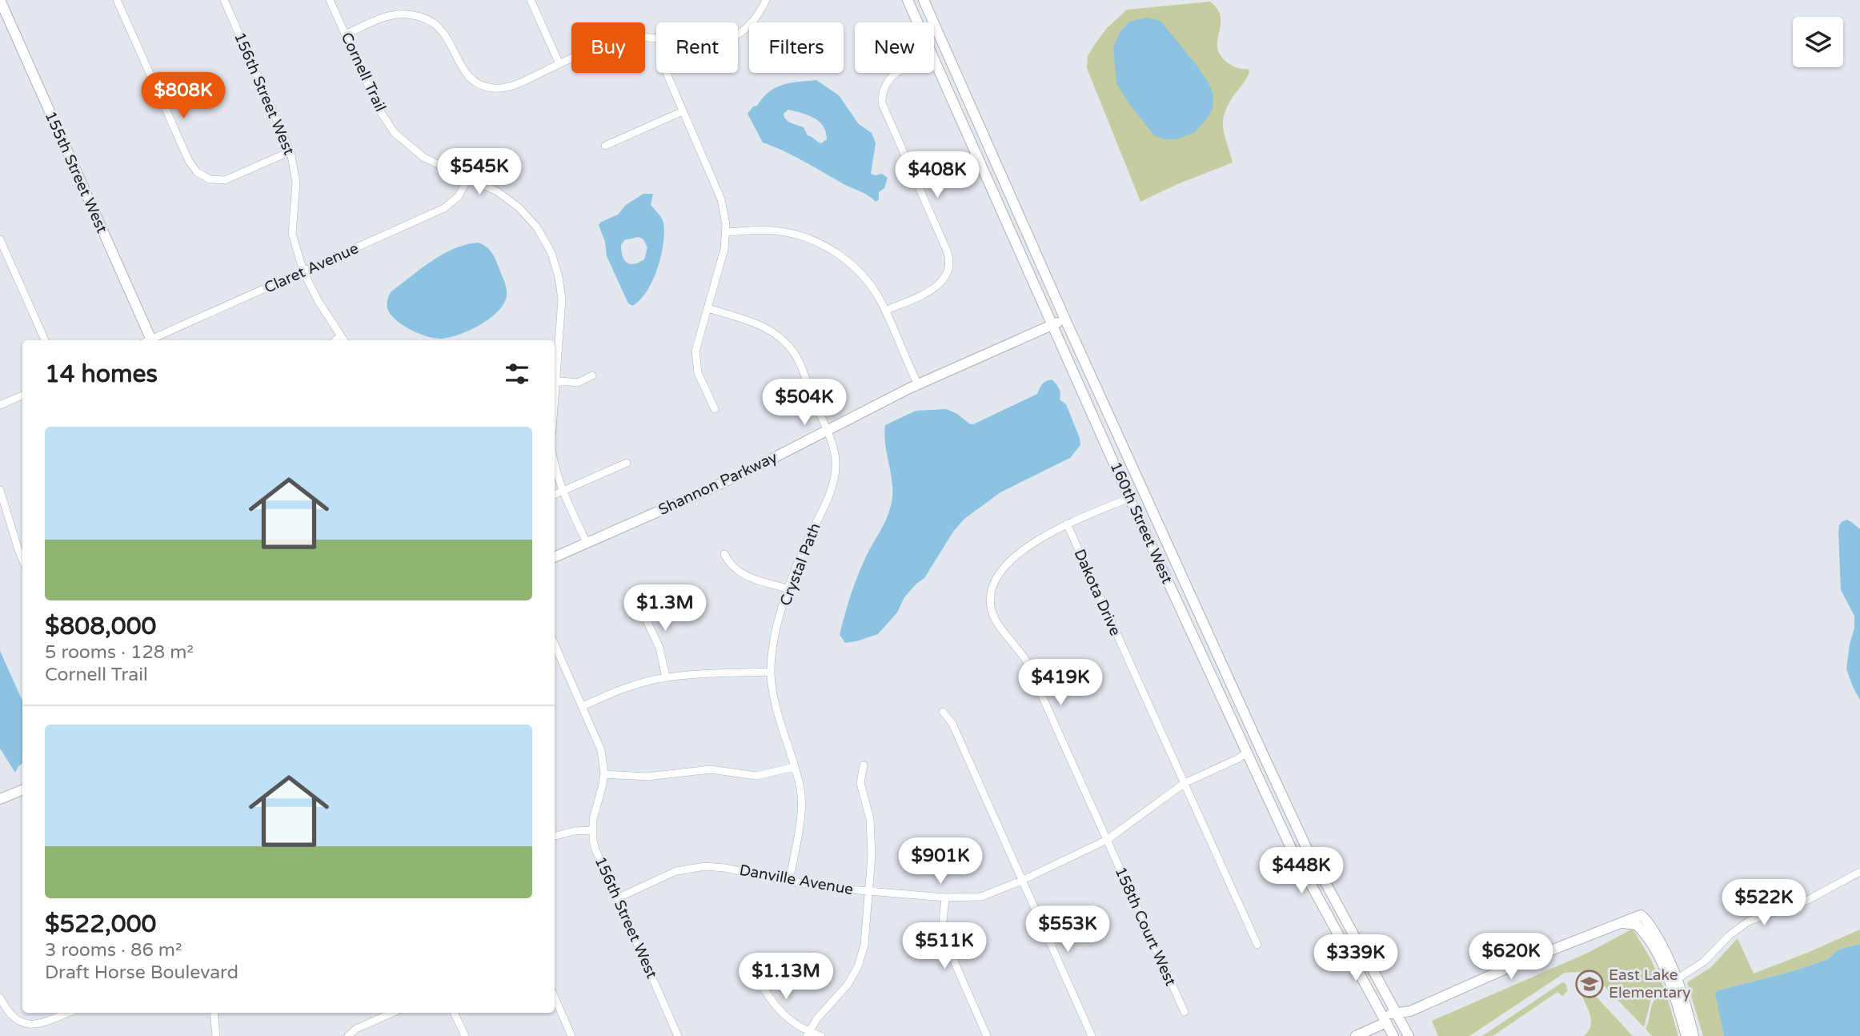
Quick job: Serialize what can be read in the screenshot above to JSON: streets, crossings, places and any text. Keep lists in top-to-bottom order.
{
  "streets": {
    "main road": ["155th Street West", "Shannon Parkway", "160th Street West"],
    "street": [
      "Cornell Trail",
      "156th Street West",
      "Claret Avenue",
      "Crystal Path",
      "Dakota Drive",
      "Danville Avenue",
      "158th Court West"
    ]
  },
  "crossings": [
    ["Cornell Trail", "Claret Avenue"],
    ["156th Street West", "Claret Avenue"],
    ["156th Street West", "Danville Avenue"],
    ["Shannon Parkway", "160th Street West"],
    ["Shannon Parkway", "Crystal Path"],
    ["160th Street West", "Danville Avenue"],
    ["Crystal Path", "Danville Avenue"],
    ["Dakota Drive", "Danville Avenue"],
    ["Dakota Drive", "158th Court West"],
    ["Danville Avenue", "158th Court West"]
  ],
  "places": {
    "school or university": ["East Lake Elementary"]
  },
  "page": {
    "chip": [
      "Buy",
      "Rent",
      "Filters",
      "New"
    ],
    "price": [
      "$808K",
      "$545K",
      "$408K",
      "$504K",
      "$1.3M",
      "$419K",
      "$901K",
      "$448K",
      "$522K",
      "$553K",
      "$511K",
      "$620K",
      "$339K",
      "$1.13M"
    ],
    "heading": "14 homes",
    "list": [
      {
        "name": "$808,000",
        "note": "5 rooms · 128 m² · Cornell Trail"
      },
      {
        "name": "$522,000",
        "note": "3 rooms · 86 m² · Draft Horse Boulevard"
      }
    ]
  }
}
